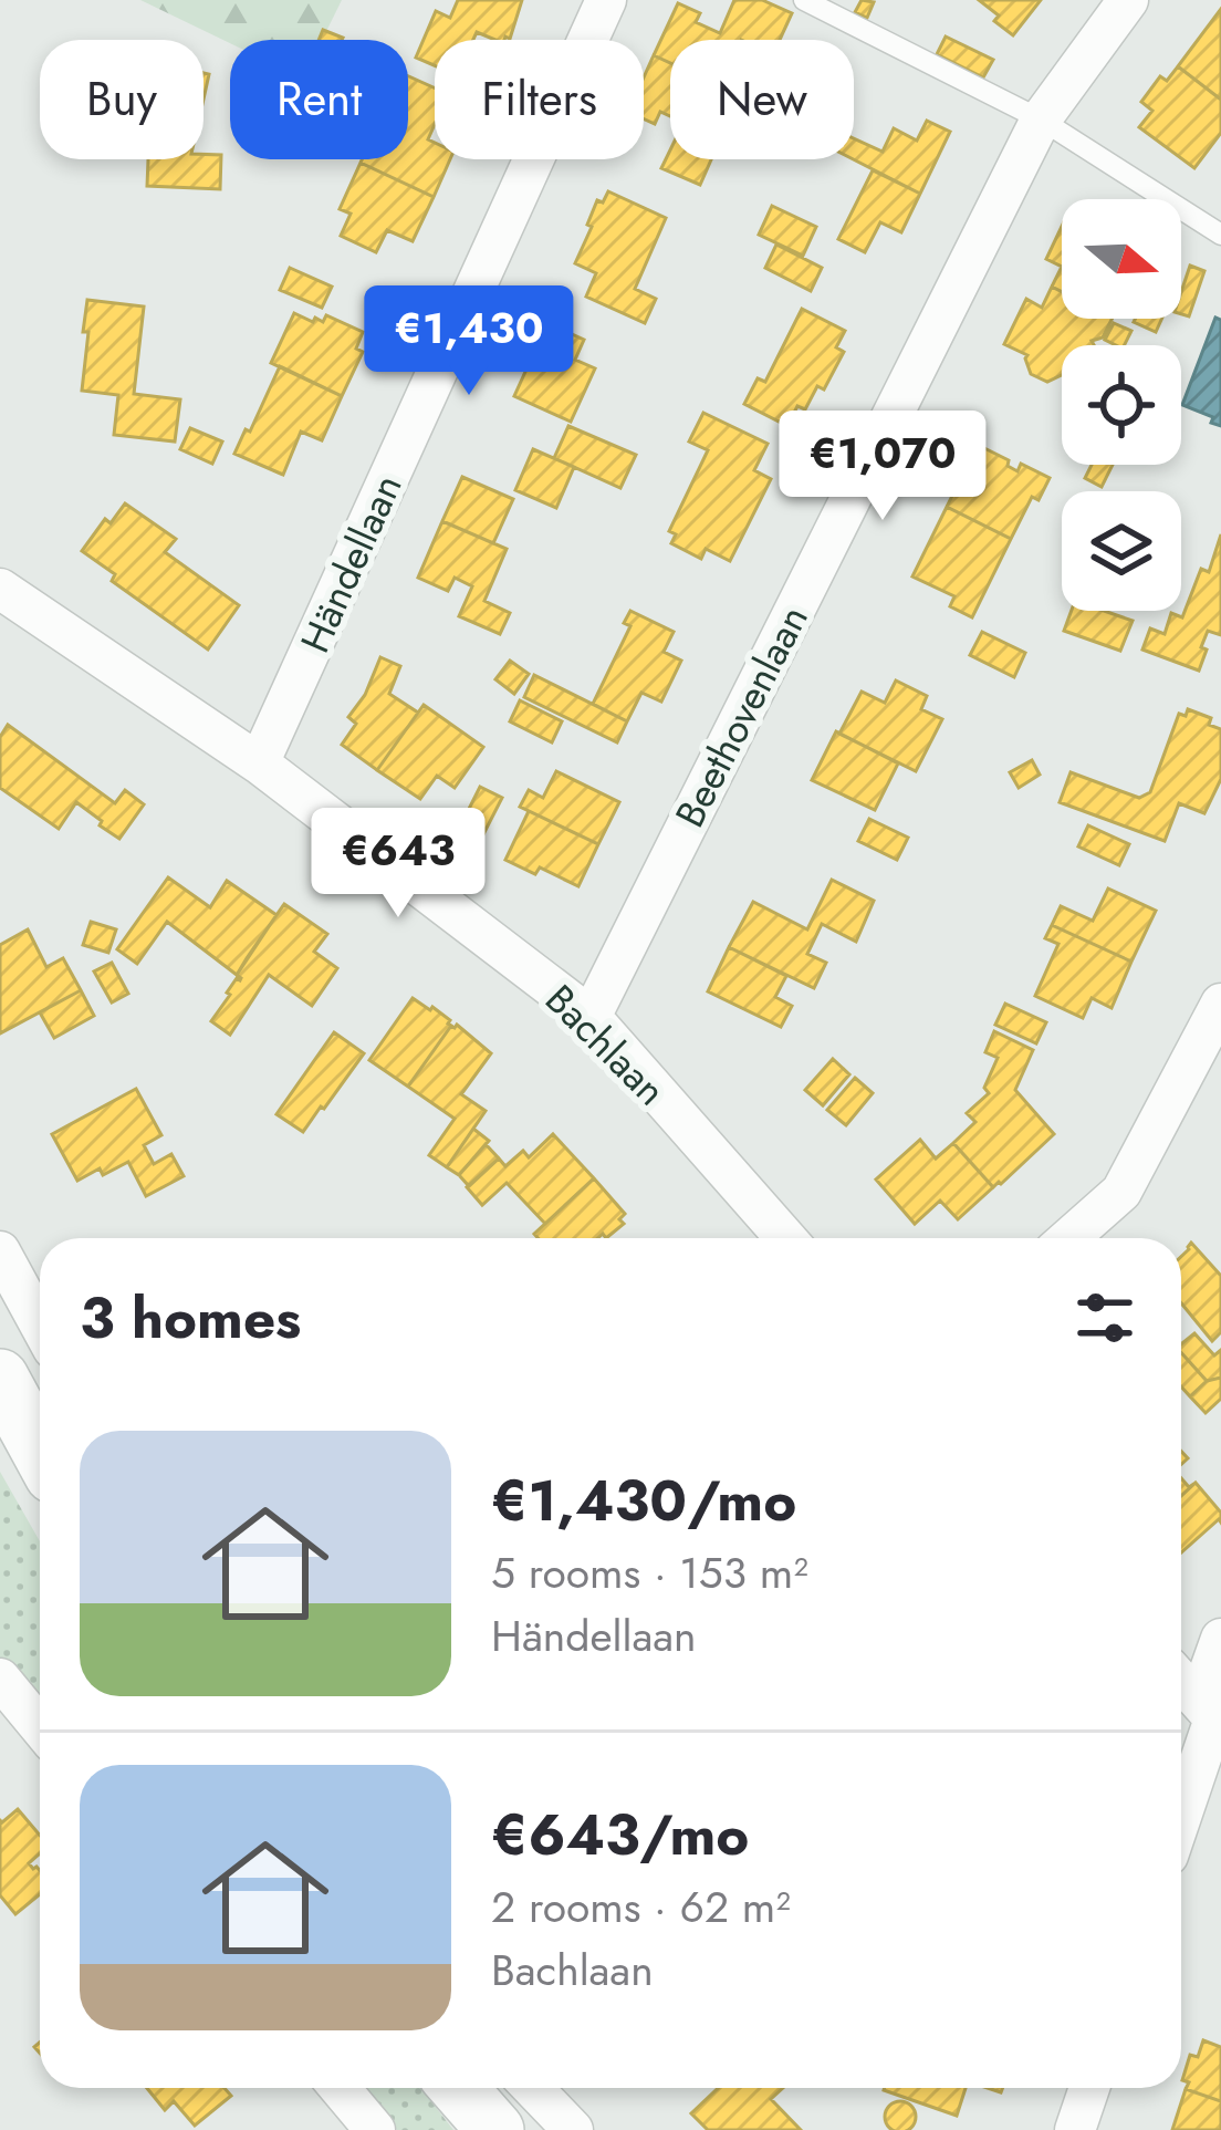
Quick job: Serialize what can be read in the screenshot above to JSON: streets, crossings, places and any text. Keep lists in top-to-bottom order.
{
  "streets": {
    "street": ["Händellaan", "Beethovenlaan", "Bachlaan"]
  },
  "crossings": [
    ["Händellaan", "Bachlaan"],
    ["Beethovenlaan", "Bachlaan"]
  ],
  "north": "right",
  "page": {
    "chip": [
      "Buy",
      "Rent",
      "Filters",
      "New"
    ],
    "price": ["€1,430", "€1,070", "€643"],
    "heading": "3 homes",
    "list": [
      {
        "name": "€1,430/mo",
        "note": "5 rooms · 153 m² · Händellaan"
      },
      {
        "name": "€643/mo",
        "note": "2 rooms · 62 m² · Bachlaan"
      }
    ]
  }
}
